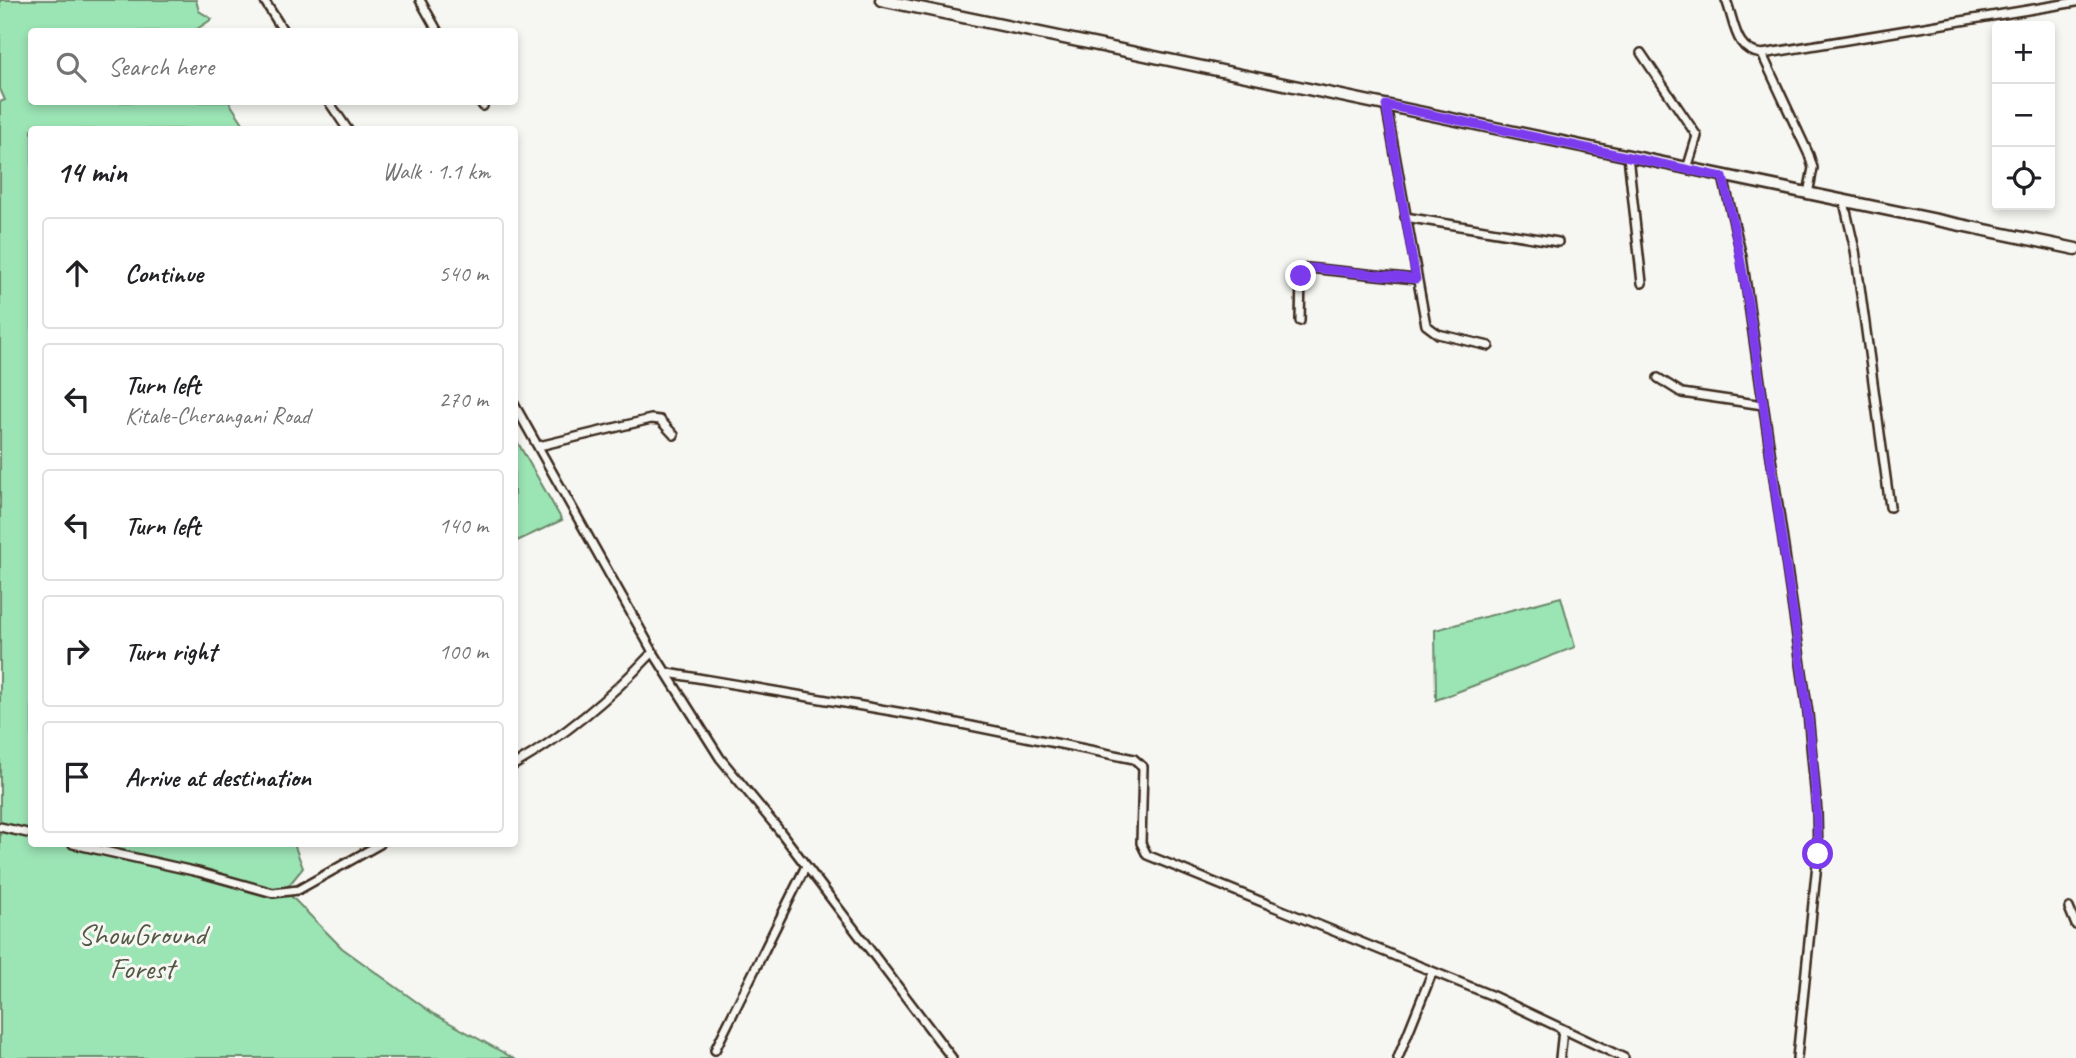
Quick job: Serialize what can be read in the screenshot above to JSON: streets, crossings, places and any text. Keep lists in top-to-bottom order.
{
  "parks": ["ShowGround Forest"],
  "page": {
    "map_buttons": ["+", "−"],
    "search": "Search here",
    "heading": ["14 min", "Walk · 1.1 km"],
    "list": [
      ["Continue", "540 m"],
      ["Turn left", "Kitale-Cherangani Road", "270 m"],
      ["Turn left", "140 m"],
      ["Turn right", "100 m"],
      "Arrive at destination"
    ]
  }
}
